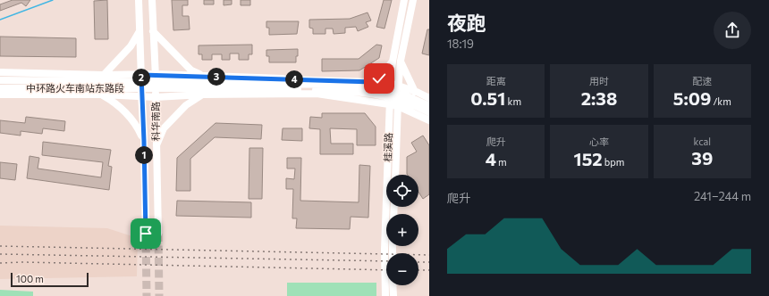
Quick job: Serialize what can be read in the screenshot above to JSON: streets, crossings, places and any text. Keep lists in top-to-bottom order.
{
  "streets": {
    "main road": ["中环路火车南站东路段", "科华南路", "桂溪路"]
  },
  "scale_bar": "100 m",
  "page": {
    "heading": ["夜跑", "18:19"],
    "stats": [
      ["距离", "0.51 km"],
      ["用时", "2:38"],
      ["配速", "5:09 /km"],
      ["爬升", "4 m"],
      ["心率", "152 bpm"],
      ["kcal", "39"]
    ],
    "pins": [
      "3",
      "2",
      "4",
      "1"
    ],
    "map_buttons": ["+", "−"],
    "chart": ["爬升", "241–244 m"],
    "scale": "100 m"
  }
}
